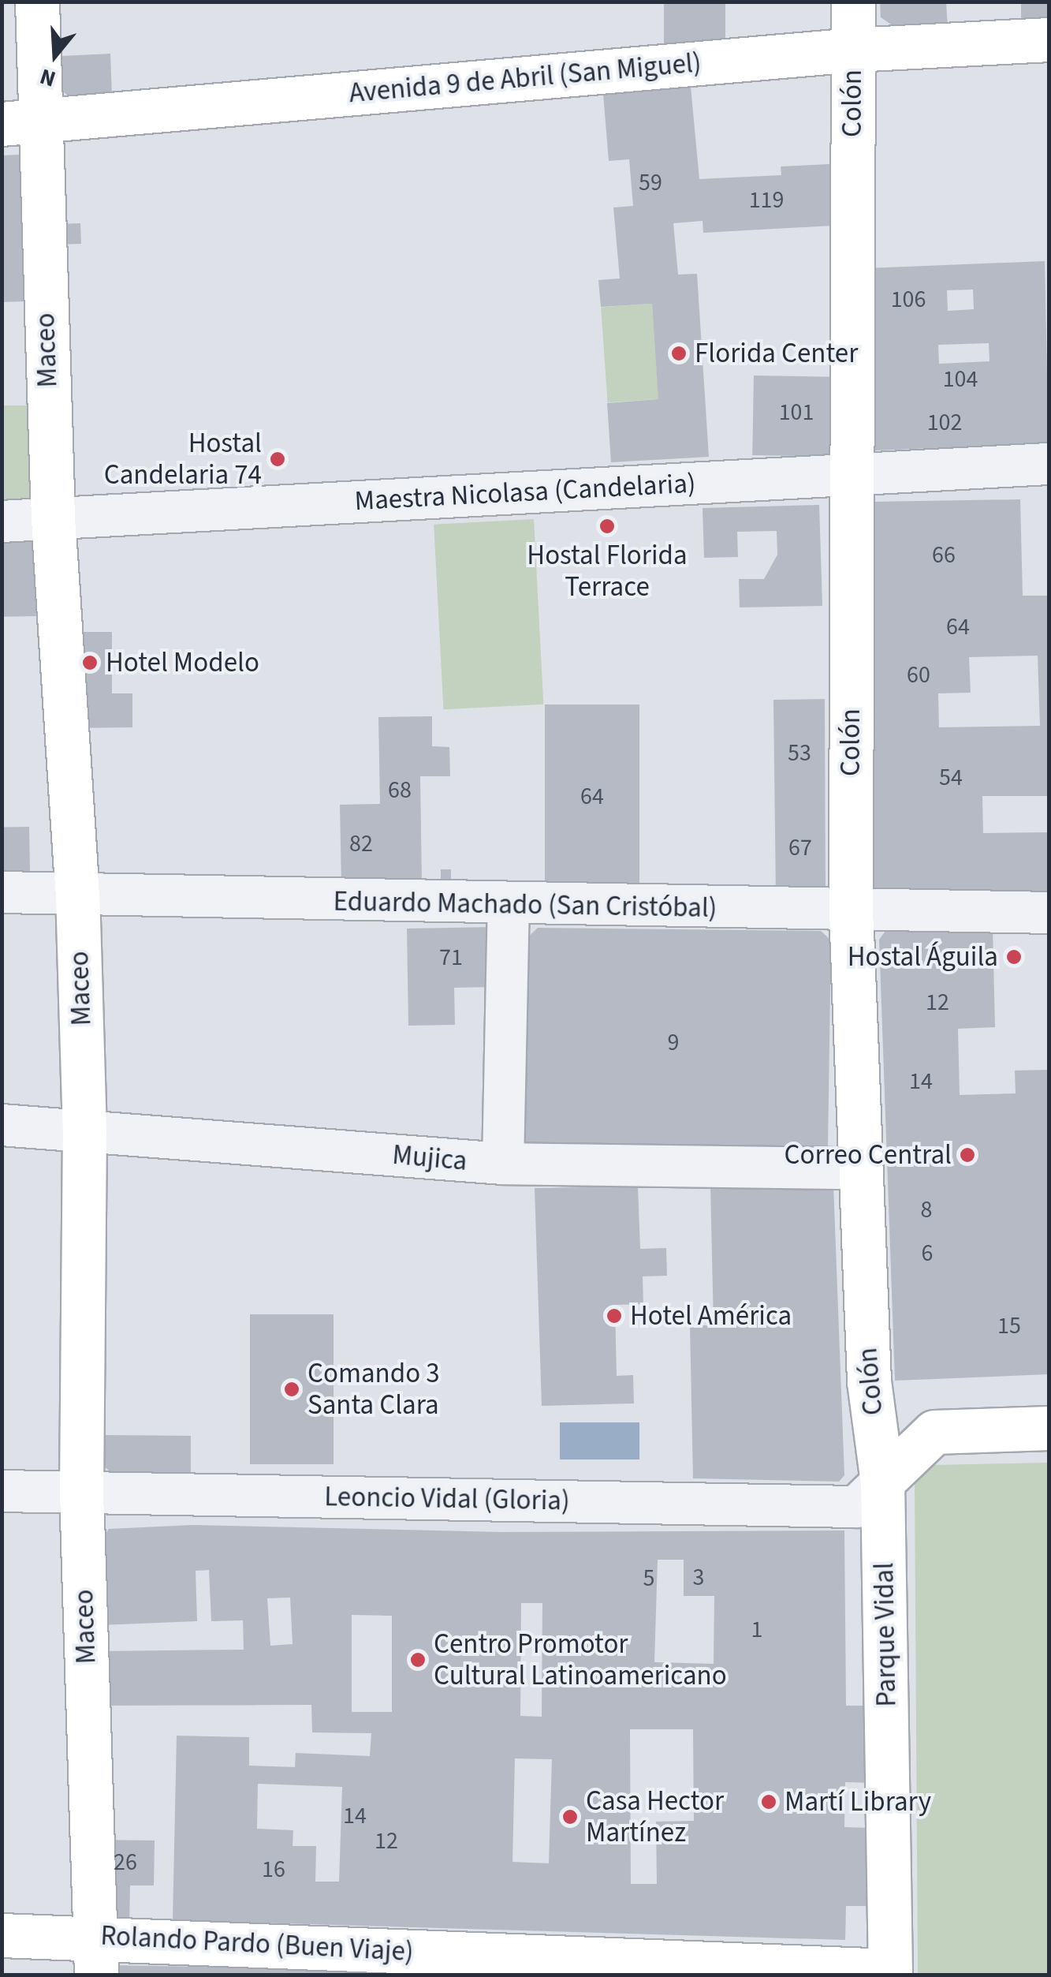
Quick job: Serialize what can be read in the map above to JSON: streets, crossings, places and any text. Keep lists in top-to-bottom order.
{
  "streets": {
    "main road": [
      "Avenida 9 de Abril (San Miguel)",
      "Colón",
      "Maceo",
      "Parque Vidal",
      "Rolando Pardo (Buen Viaje)"
    ],
    "street": [
      "Maestra Nicolasa (Candelaria)",
      "Eduardo Machado (San Cristóbal)",
      "Mujica",
      "Leoncio Vidal (Gloria)"
    ]
  },
  "crossings": [
    ["Avenida 9 de Abril (San Miguel)", "Colón"],
    ["Avenida 9 de Abril (San Miguel)", "Maceo"],
    ["Colón", "Maestra Nicolasa (Candelaria)"],
    ["Colón", "Eduardo Machado (San Cristóbal)"],
    ["Colón", "Mujica"],
    ["Colón", "Leoncio Vidal (Gloria)"],
    ["Colón", "Parque Vidal"],
    ["Maceo", "Maestra Nicolasa (Candelaria)"],
    ["Maceo", "Eduardo Machado (San Cristóbal)"],
    ["Maceo", "Mujica"],
    ["Maceo", "Leoncio Vidal (Gloria)"],
    ["Maceo", "Rolando Pardo (Buen Viaje)"],
    ["Leoncio Vidal (Gloria)", "Parque Vidal"],
    ["Parque Vidal", "Rolando Pardo (Buen Viaje)"]
  ],
  "places": [
    "Florida Center",
    "Hostal Candelaria 74",
    "Hostal Florida Terrace",
    "Hotel Modelo",
    "Hostal Águila",
    "Correo Central",
    "Hotel América",
    "Comando 3 Santa Clara",
    "Centro Promotor Cultural Latinoamericano",
    "Martí Library",
    "Casa Hector Martínez"
  ],
  "house_numbers": [
    "59",
    "119",
    "106",
    "104",
    "101",
    "102",
    "66",
    "64",
    "60",
    "53",
    "54",
    "68",
    "64",
    "82",
    "67",
    "71",
    "12",
    "9",
    "14",
    "8",
    "6",
    "15",
    "3",
    "5",
    "1",
    "14",
    "12",
    "26",
    "16"
  ],
  "north": "bottom"
}
